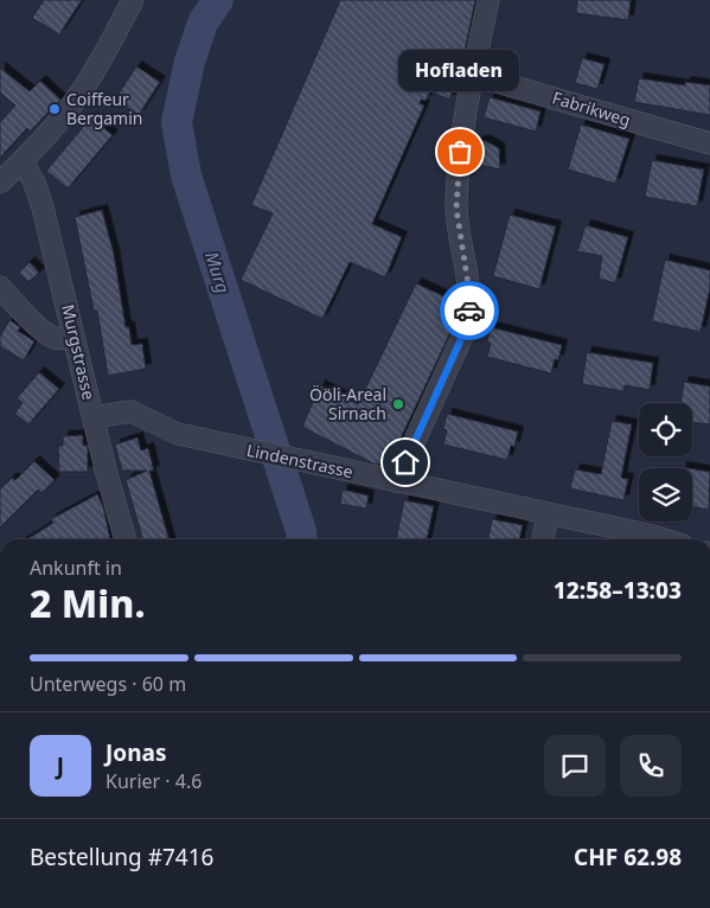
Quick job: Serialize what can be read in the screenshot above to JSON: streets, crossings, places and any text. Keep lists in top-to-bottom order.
{
  "streets": {
    "street": ["Fabrikweg", "Murgstrasse", "Lindenstrasse"]
  },
  "crossings": [
    ["Murgstrasse", "Lindenstrasse"]
  ],
  "water": ["Murg"],
  "places": ["Coiffeur Bergamin", "Hofladen", "Ööli-Areal Sirnach"],
  "page": {
    "bubble": "Hofladen",
    "heading": ["2 Min.", "Ankunft in", "12:58–13:03"],
    "panel": [
      "Jonas",
      "Kurier · 4.6",
      "Bestellung #7416",
      "CHF 62.98"
    ],
    "bar": "Unterwegs · 60 m",
    "round": "J"
  }
}
